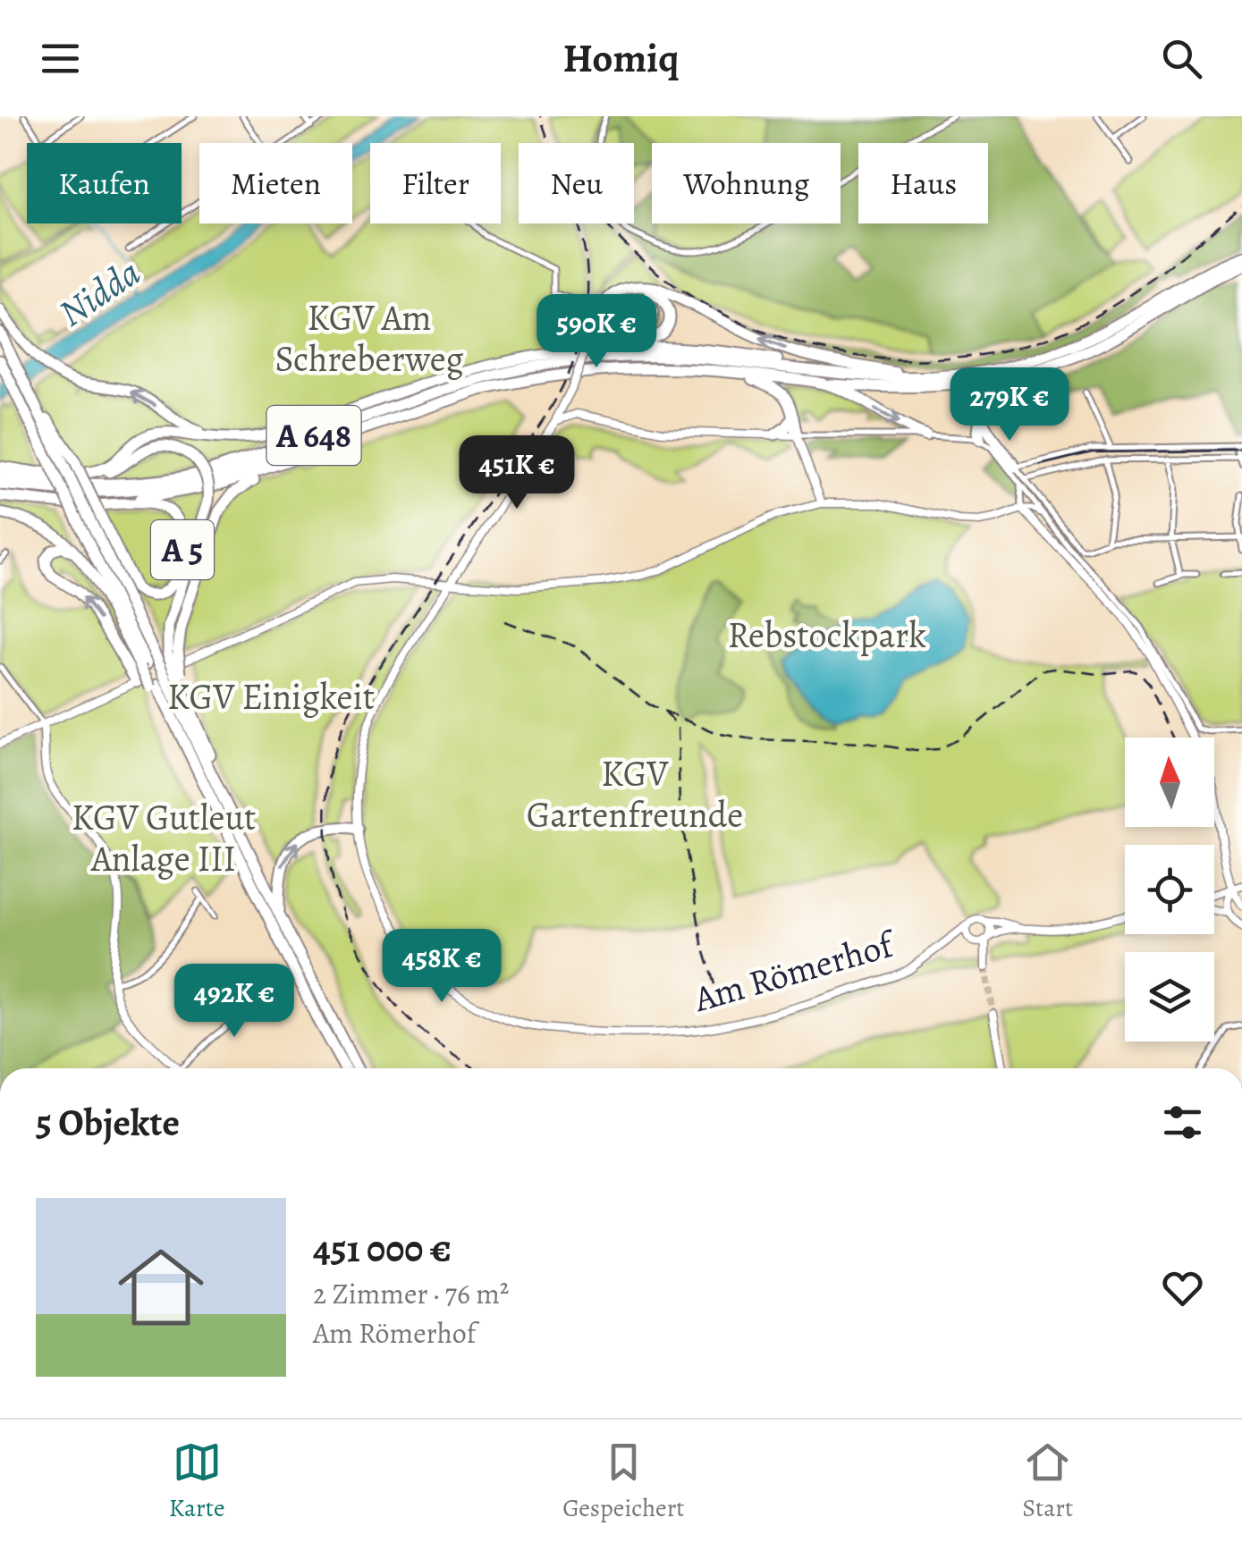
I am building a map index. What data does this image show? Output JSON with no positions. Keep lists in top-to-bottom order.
{
  "streets": {
    "highway": ["A 648", "A 5"],
    "main road": ["Am Römerhof"]
  },
  "crossings": [
    ["A 648", "A 5"]
  ],
  "water": ["Nidda"],
  "parks": [
    "KGV Am Schreberweg",
    "Rebstockpark",
    "KGV Einigkeit",
    "KGV Gartenfreunde",
    "KGV Gutleut Anlage III"
  ],
  "north": "top",
  "page": {
    "header": "Homiq",
    "chip": [
      "Kaufen",
      "Mieten",
      "Filter",
      "Neu",
      "Wohnung",
      "Haus"
    ],
    "price": [
      "590K €",
      "279K €",
      "451K €",
      "458K €",
      "492K €"
    ],
    "heading": "5 Objekte",
    "list": [
      {
        "name": "451 000 €",
        "note": "2 Zimmer · 76 m² · Am Römerhof"
      }
    ],
    "tabs": ["Karte", "Gespeichert", "Start"]
  }
}
